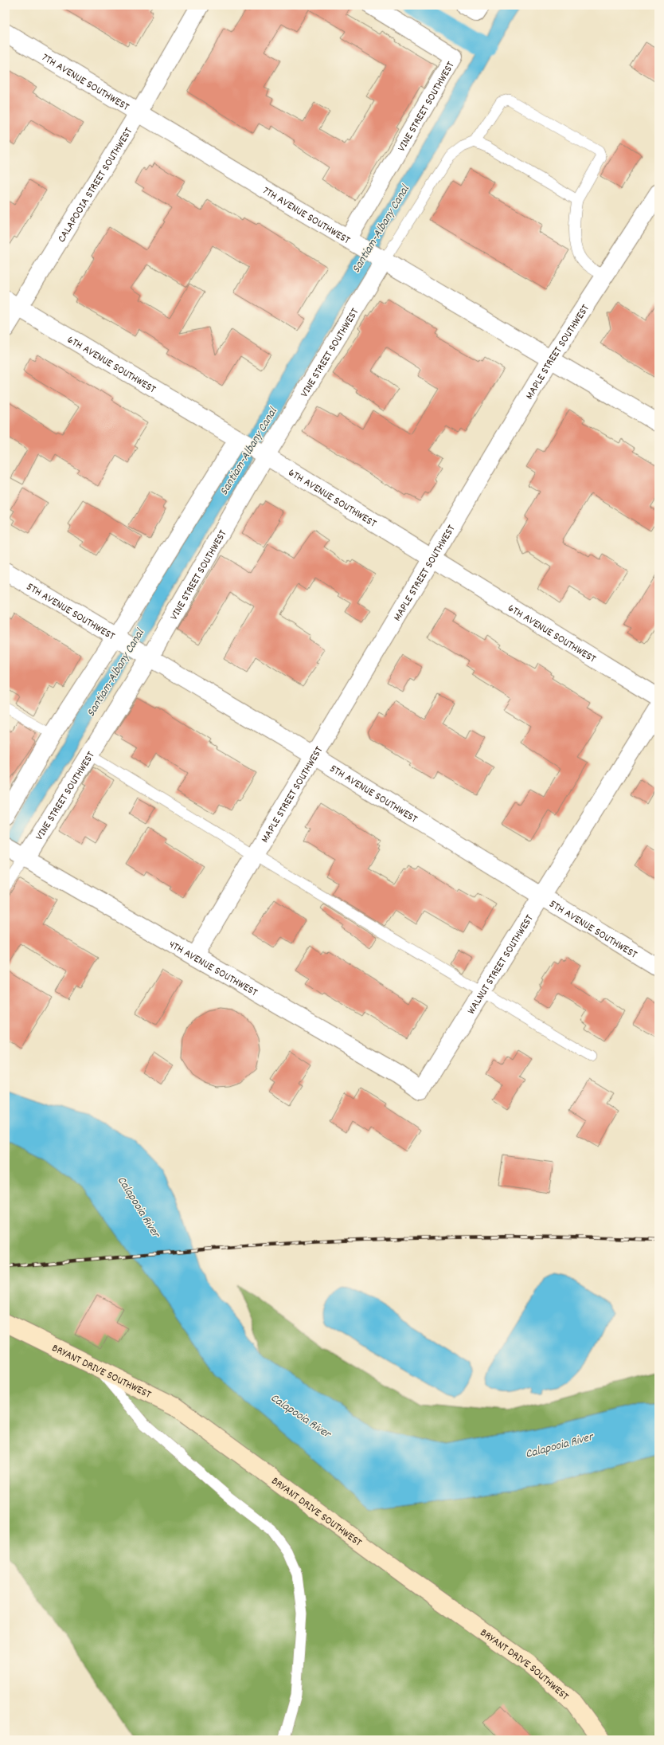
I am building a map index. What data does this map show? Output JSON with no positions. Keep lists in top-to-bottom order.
{
  "streets": {
    "street": [
      "7TH AVENUE SOUTHWEST",
      "VINE STREET SOUTHWEST",
      "CALAPOOIA STREET SOUTHWEST",
      "MAPLE STREET SOUTHWEST",
      "6TH AVENUE SOUTHWEST",
      "5TH AVENUE SOUTHWEST",
      "WALNUT STREET SOUTHWEST",
      "4TH AVENUE SOUTHWEST",
      "BRYANT DRIVE SOUTHWEST"
    ]
  },
  "crossings": [
    ["7TH AVENUE SOUTHWEST", "VINE STREET SOUTHWEST"],
    ["7TH AVENUE SOUTHWEST", "CALAPOOIA STREET SOUTHWEST"],
    ["7TH AVENUE SOUTHWEST", "MAPLE STREET SOUTHWEST"],
    ["VINE STREET SOUTHWEST", "6TH AVENUE SOUTHWEST"],
    ["VINE STREET SOUTHWEST", "5TH AVENUE SOUTHWEST"],
    ["VINE STREET SOUTHWEST", "4TH AVENUE SOUTHWEST"],
    ["CALAPOOIA STREET SOUTHWEST", "6TH AVENUE SOUTHWEST"],
    ["MAPLE STREET SOUTHWEST", "6TH AVENUE SOUTHWEST"],
    ["MAPLE STREET SOUTHWEST", "5TH AVENUE SOUTHWEST"],
    ["MAPLE STREET SOUTHWEST", "4TH AVENUE SOUTHWEST"],
    ["5TH AVENUE SOUTHWEST", "WALNUT STREET SOUTHWEST"],
    ["WALNUT STREET SOUTHWEST", "4TH AVENUE SOUTHWEST"]
  ],
  "water": ["Santiam-Albany Canal", "Calapooia River"]
}
